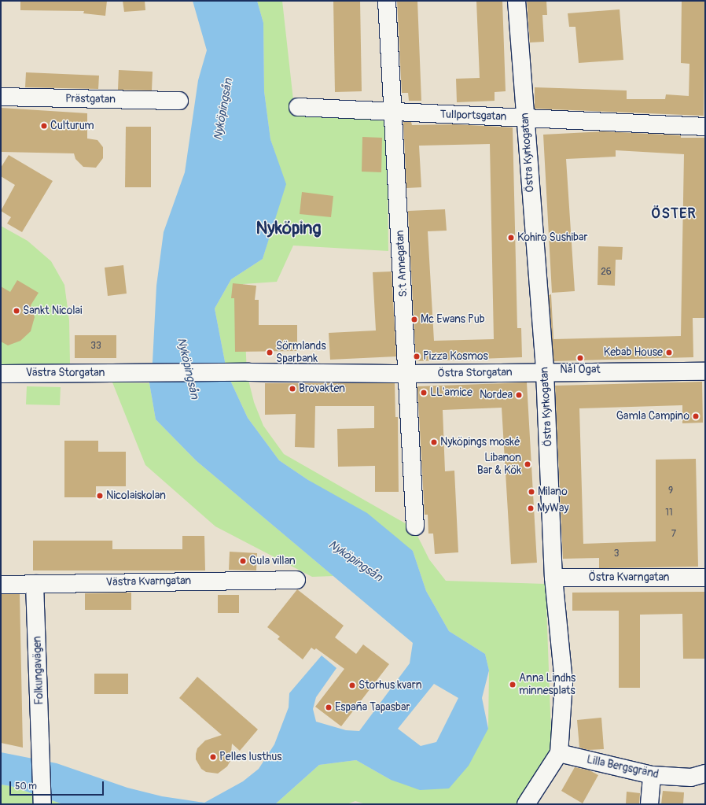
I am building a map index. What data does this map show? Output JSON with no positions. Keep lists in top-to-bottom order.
{
  "streets": {
    "street": [
      "Prästgatan",
      "Tullportsgatan",
      "Östra Kyrkogatan",
      "S:t Annegatan",
      "Västra Storgatan",
      "Östra Storgatan",
      "Östra Kvarngatan",
      "Västra Kvarngatan",
      "Folkungavägen",
      "Lilla Bergsgränd"
    ]
  },
  "crossings": [
    ["Tullportsgatan", "Östra Kyrkogatan"],
    ["Tullportsgatan", "S:t Annegatan"],
    ["Östra Kyrkogatan", "Östra Storgatan"],
    ["Östra Kyrkogatan", "Östra Kvarngatan"],
    ["Östra Kyrkogatan", "Lilla Bergsgränd"],
    ["S:t Annegatan", "Östra Storgatan"],
    ["Västra Storgatan", "Östra Storgatan"],
    ["Västra Kvarngatan", "Folkungavägen"]
  ],
  "districts": ["ÖSTER", "Nyköping"],
  "water": ["Nyköpingsån"],
  "places": [
    "Culturum",
    "Kohiro Sushibar",
    "Sankt Nicolai",
    "Mc Ewans Pub",
    "Sörmlands Sparbank",
    "Kebab House",
    "Pizza Kosmos",
    "Nål Ögat",
    "Brovakten",
    "LL'amice",
    "Nordea",
    "Gamla Campino",
    "Nyköpings moské",
    "Libanon Bar & Kök",
    "Milano",
    "Nicolaiskolan",
    "MyWay",
    "Gula villan",
    "Anna Lindhs minnesplats",
    "Storhus kvarn",
    "España Tapasbar",
    "Pelles lusthus"
  ],
  "house_numbers": [
    "26",
    "33",
    "9",
    "11",
    "7",
    "3"
  ],
  "scale_bar": "50 m"
}
